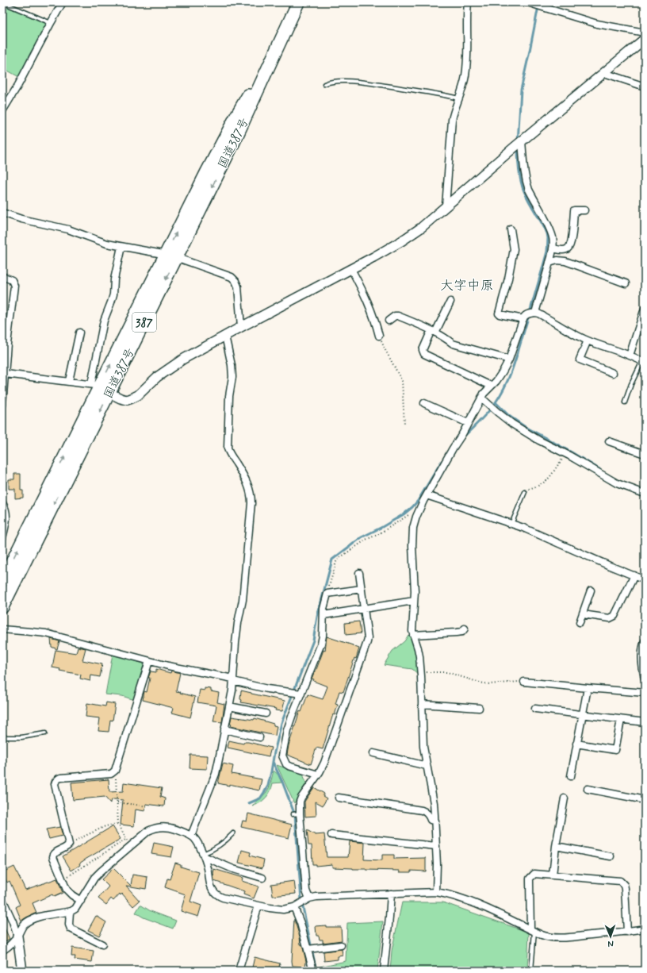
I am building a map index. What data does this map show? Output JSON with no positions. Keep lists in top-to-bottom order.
{
  "streets": {
    "highway": ["国道387号", "387"]
  },
  "districts": ["大字中原"],
  "north": "bottom"
}
